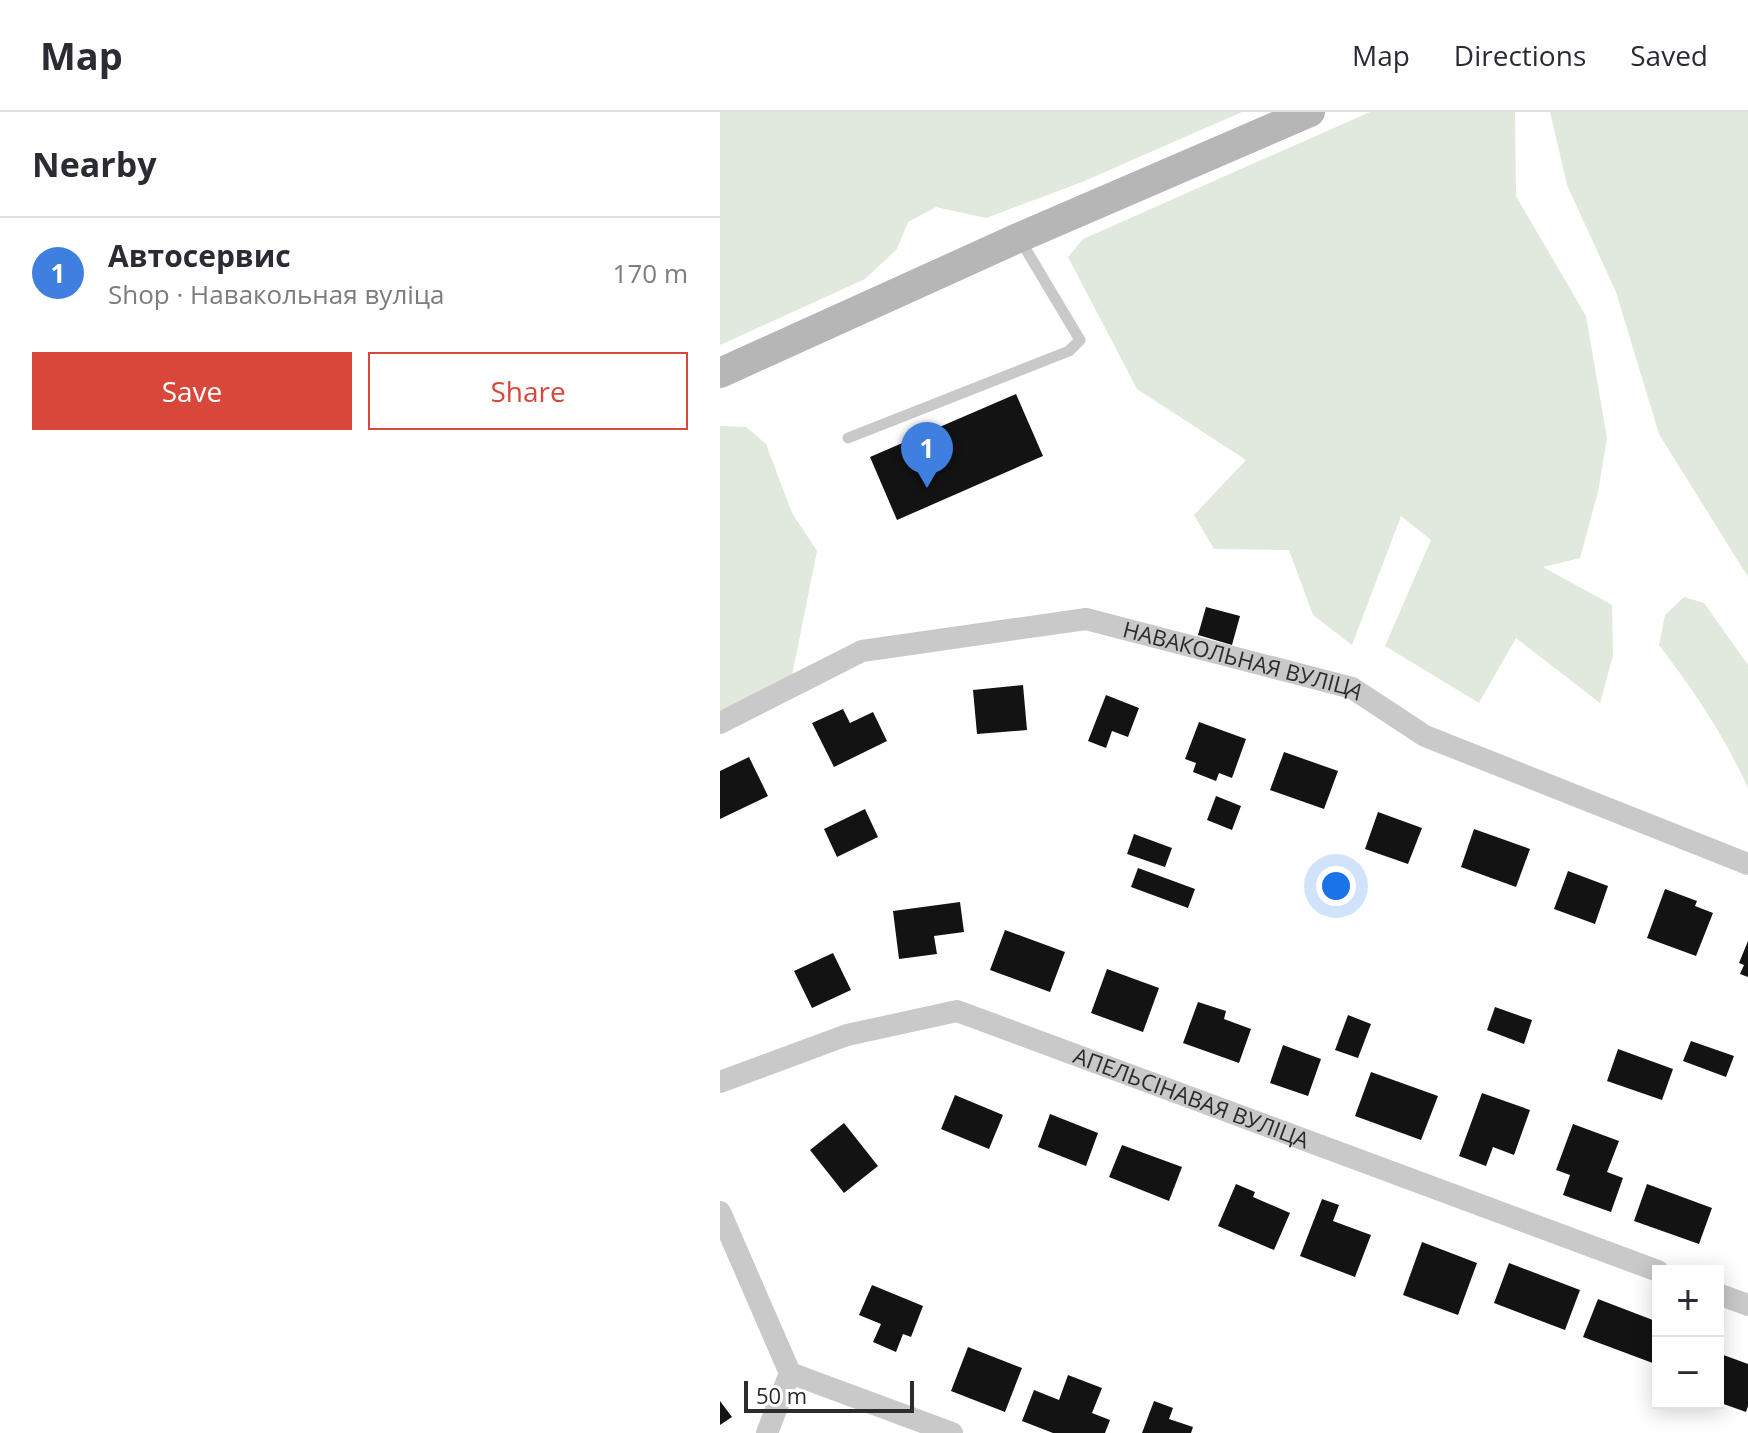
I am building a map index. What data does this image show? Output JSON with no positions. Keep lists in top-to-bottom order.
{
  "streets": {
    "street": ["НАВАКОЛЬНАЯ ВУЛІЦА", "АПЕЛЬСІНАВАЯ ВУЛІЦА"]
  },
  "scale_bar": "50 m",
  "page": {
    "header": "Map",
    "nav": ["Map", "Directions", "Saved"],
    "heading": "Nearby",
    "list": [
      {
        "mark": "1",
        "name": "Автосервис",
        "note": "Shop · Навакольная вуліца",
        "value": "170 m"
      }
    ],
    "buttons": ["Save", "Share"],
    "pins": "1",
    "map_buttons": ["+", "−"],
    "scale": "50 m"
  }
}
